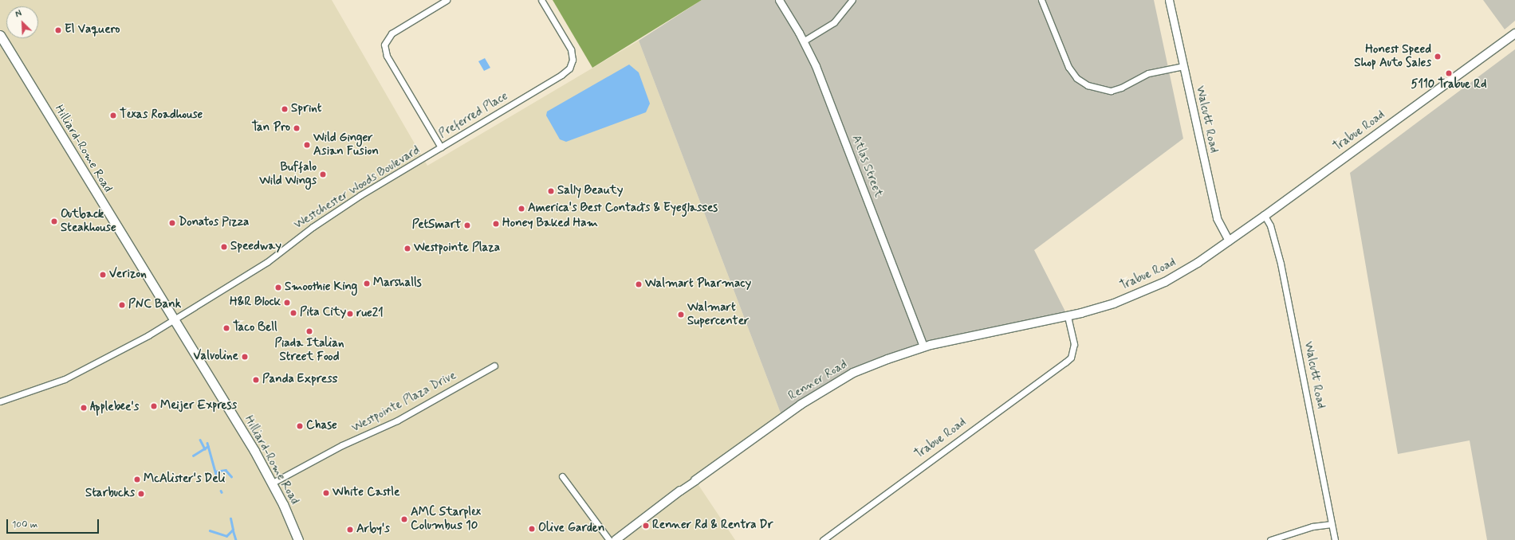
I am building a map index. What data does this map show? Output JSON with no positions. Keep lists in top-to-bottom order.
{
  "streets": {
    "main road": ["Trabue Road", "Hilliard-Rome Road", "Renner Road"],
    "street": [
      "Preferred Place",
      "Walcutt Road",
      "Atlas Street",
      "Westchester Woods Boulevard",
      "Westpointe Plaza Drive"
    ]
  },
  "crossings": [
    ["Preferred Place", "Westchester Woods Boulevard"],
    ["Walcutt Road", "Trabue Road"],
    ["Trabue Road", "Renner Road"],
    ["Hilliard-Rome Road", "Westchester Woods Boulevard"],
    ["Hilliard-Rome Road", "Westpointe Plaza Drive"],
    ["Atlas Street", "Renner Road"]
  ],
  "places": [
    "El Vaquero",
    "Honest Speed Shop Auto Sales",
    "5110 Trabue Rd",
    "Sprint",
    "Texas Roadhouse",
    "Tan Pro",
    "Wild Ginger Asian Fusion",
    "Buffalo Wild Wings",
    "Sally Beauty",
    "America's Best Contacts & Eyeglasses",
    "Outback Steakhouse",
    "Donatos Pizza",
    "Honey Baked Ham",
    "PetSmart",
    "Speedway",
    "Westpointe Plaza",
    "Verizon",
    "Marshalls",
    "Walmart Pharmacy",
    "Smoothie King",
    "H&R Block",
    "PNC Bank",
    "Pita City",
    "rue21",
    "Walmart Supercenter",
    "Taco Bell",
    "Piada Italian Street Food",
    "Valvoline",
    "Panda Express",
    "Meijer Express",
    "Applebee's",
    "Chase",
    "McAlister's Deli",
    "White Castle",
    "Starbucks",
    "AMC Starplex Columbus 10",
    "Renner Rd & Rentra Dr",
    "Olive Garden",
    "Arby's"
  ],
  "scale_bar": "100 m",
  "north": "top left"
}
